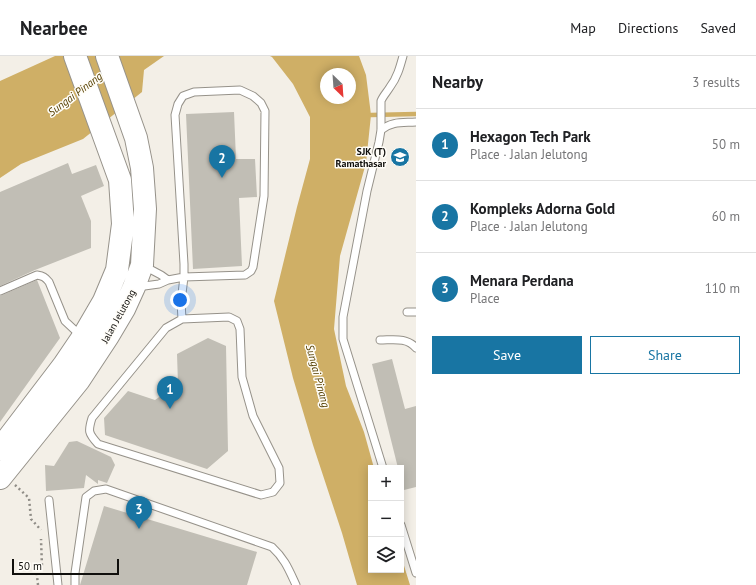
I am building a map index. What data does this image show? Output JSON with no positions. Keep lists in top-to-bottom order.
{
  "streets": {
    "main road": ["Jalan Jelutong"]
  },
  "water": ["Sungai Pinang"],
  "places": {
    "school or university": ["SJK (T) Ramathasar"]
  },
  "scale_bar": "50 m",
  "north": "bottom right",
  "page": {
    "header": "Nearbee",
    "nav": ["Map", "Directions", "Saved"],
    "heading": ["Nearby", "3 results"],
    "list": [
      {
        "mark": "1",
        "name": "Hexagon Tech Park",
        "note": "Place · Jalan Jelutong",
        "value": "50 m"
      },
      {
        "mark": "2",
        "name": "Kompleks Adorna Gold",
        "note": "Place · Jalan Jelutong",
        "value": "60 m"
      },
      {
        "mark": "3",
        "name": "Menara Perdana",
        "note": "Place",
        "value": "110 m"
      }
    ],
    "pins": ["2", "1", "3"],
    "buttons": ["Save", "Share"],
    "map_buttons": ["+", "−"],
    "scale": "50 m"
  }
}
